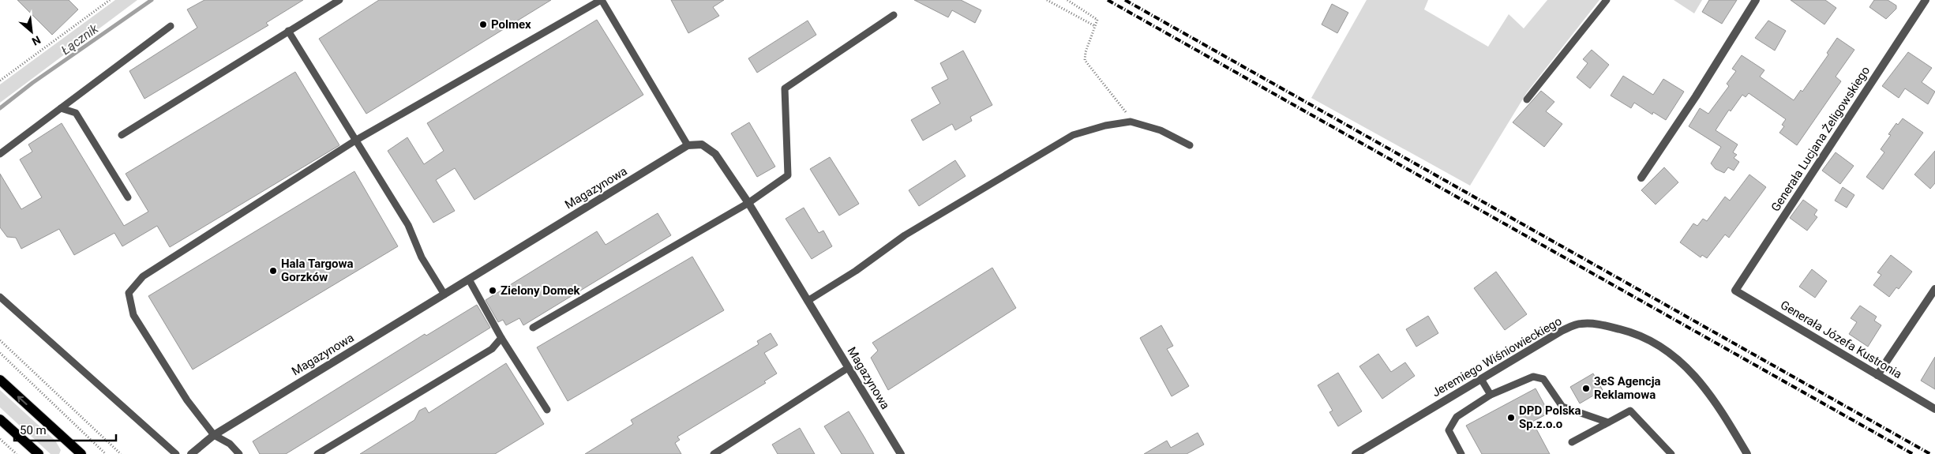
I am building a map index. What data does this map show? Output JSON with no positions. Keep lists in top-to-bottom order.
{
  "streets": {
    "street": [
      "Generała Lucjana Żeligowskiego",
      "Magazynowa",
      "Generała Józefa Kustronia",
      "Jeremiego Wiśniowieckiego"
    ]
  },
  "crossings": [
    ["Generała Lucjana Żeligowskiego", "Generała Józefa Kustronia"]
  ],
  "water": ["Łącznik"],
  "places": [
    "Polmex",
    "Hala Targowa Gorzków",
    "Zielony Domek",
    "3eS Agencja Reklamowa",
    "DPD Polska Sp.z.o.o"
  ],
  "scale_bar": "50 m",
  "north": "bottom right"
}
